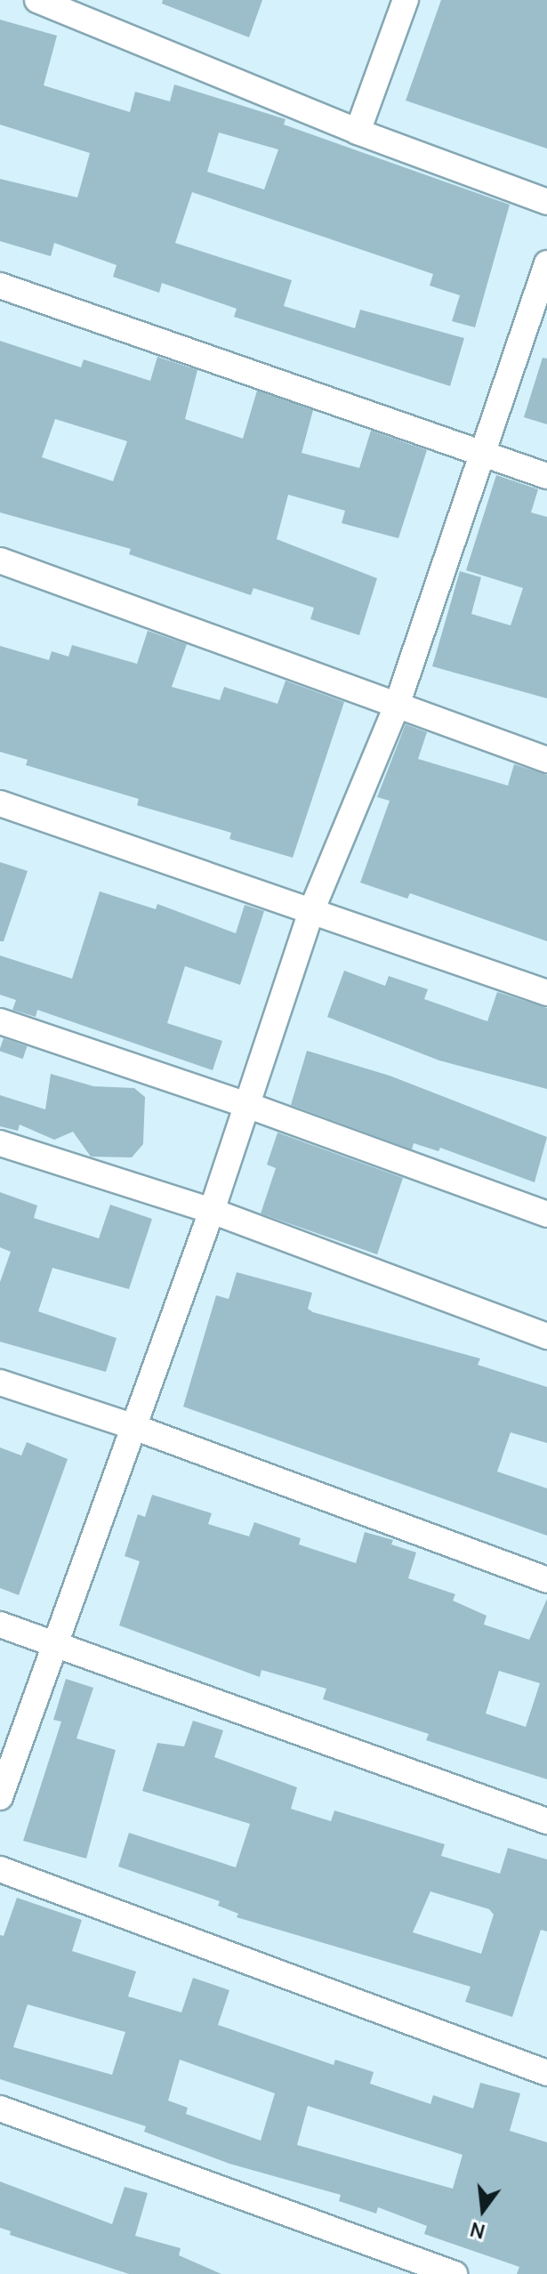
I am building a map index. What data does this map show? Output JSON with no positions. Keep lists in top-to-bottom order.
{
  "north": "bottom"
}
